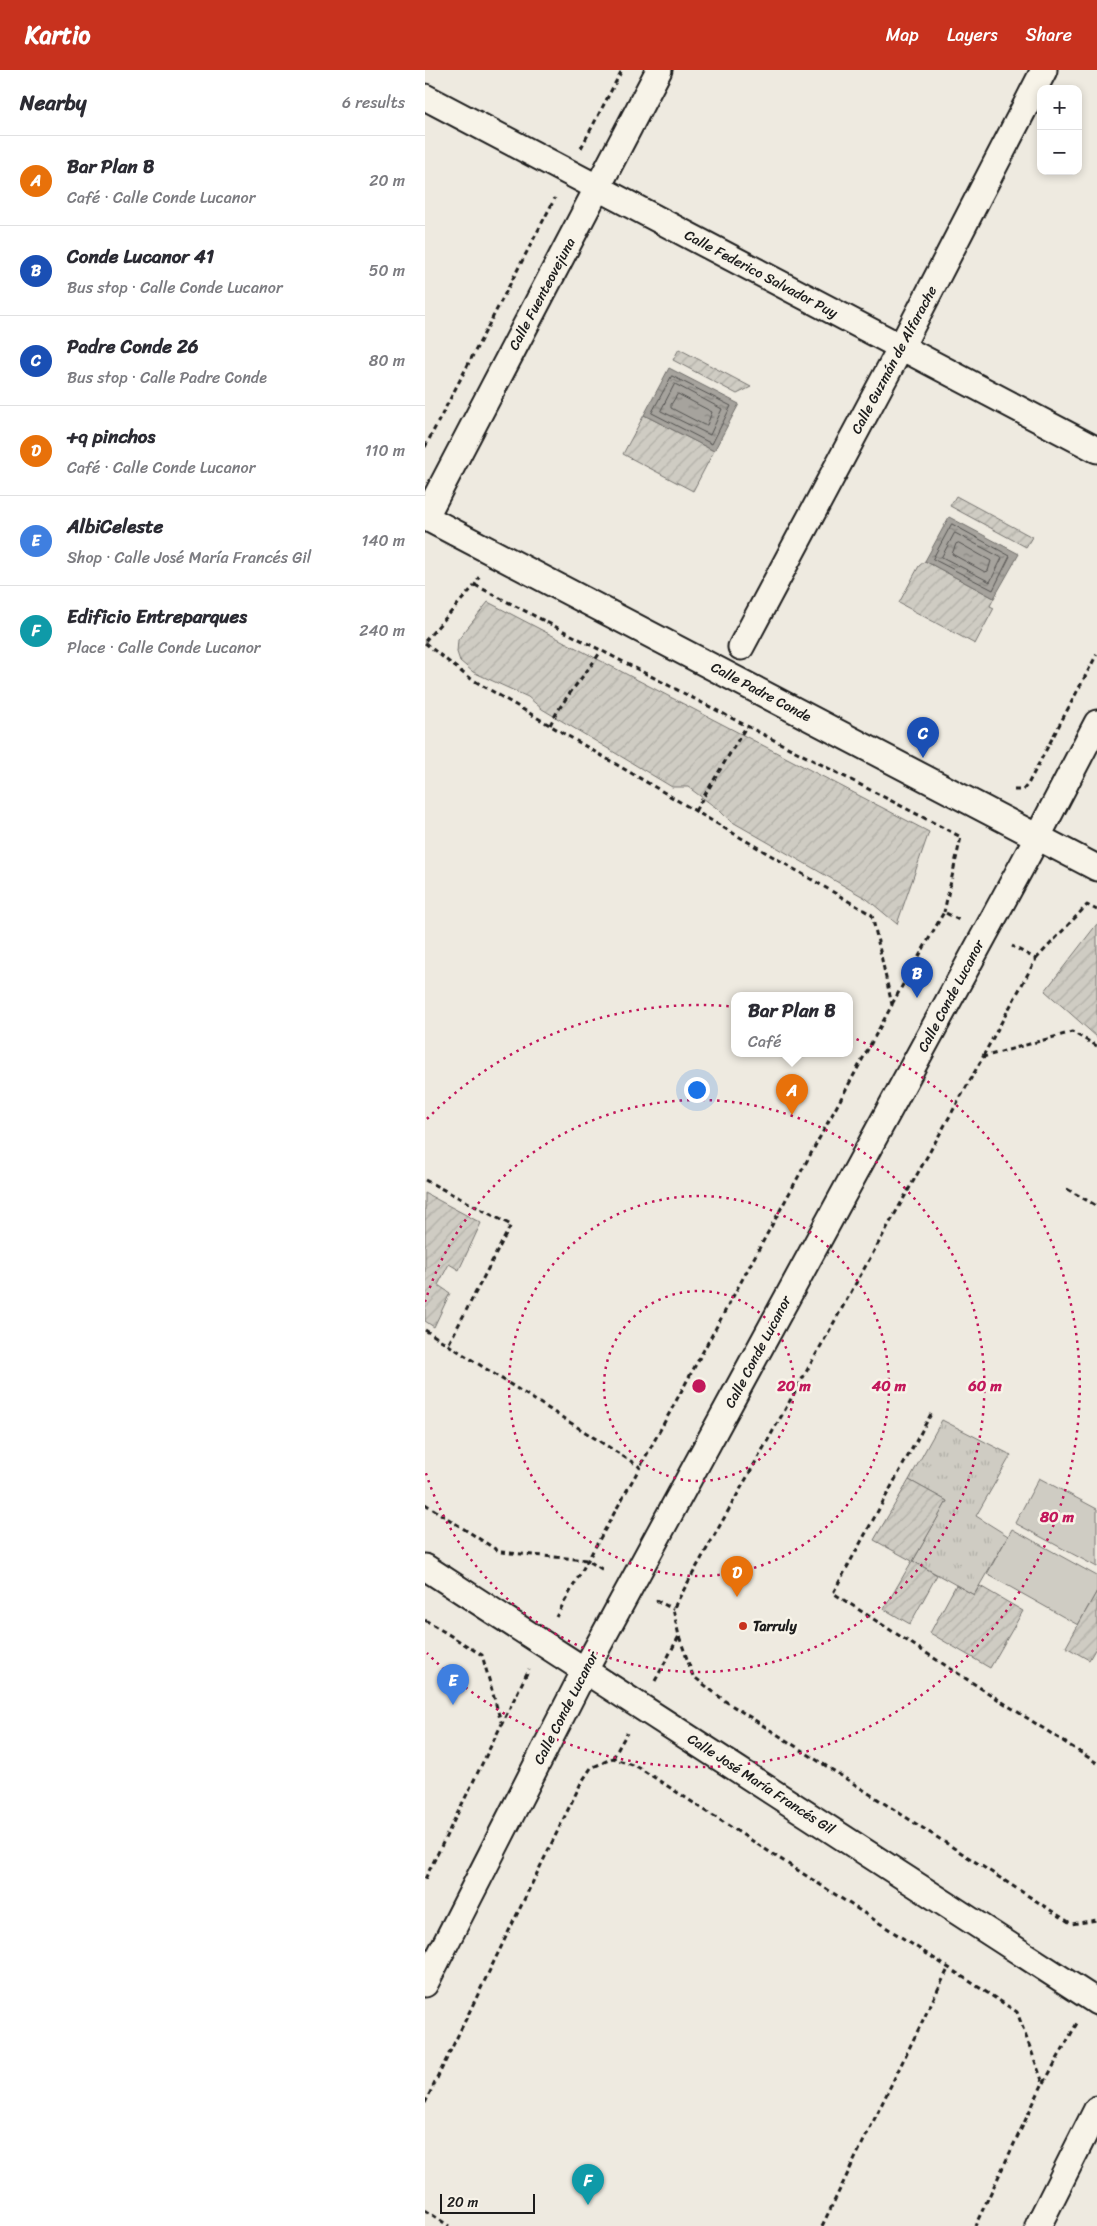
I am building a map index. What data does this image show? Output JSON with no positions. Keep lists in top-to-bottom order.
{
  "streets": {
    "street": [
      "Calle Federico Salvador Puy",
      "Calle Fuenteovejuna",
      "Calle Guzmán de Alfarache",
      "Calle Padre Conde",
      "Calle Conde Lucanor",
      "Calle José María Francés Gil"
    ]
  },
  "crossings": [
    ["Calle Federico Salvador Puy", "Calle Fuenteovejuna"],
    ["Calle Federico Salvador Puy", "Calle Guzmán de Alfarache"],
    ["Calle Fuenteovejuna", "Calle Padre Conde"],
    ["Calle Padre Conde", "Calle Conde Lucanor"],
    ["Calle Conde Lucanor", "Calle José María Francés Gil"]
  ],
  "places": ["Tarruly"],
  "scale_bar": "20 m",
  "page": {
    "header": "Kartio",
    "nav": ["Map", "Layers", "Share"],
    "heading": ["Nearby", "6 results"],
    "map_buttons": ["+", "−"],
    "list": [
      {
        "mark": "A",
        "name": "Bar Plan B",
        "note": "Café · Calle Conde Lucanor",
        "value": "20 m"
      },
      {
        "mark": "B",
        "name": "Conde Lucanor 41",
        "note": "Bus stop · Calle Conde Lucanor",
        "value": "50 m"
      },
      {
        "mark": "C",
        "name": "Padre Conde 26",
        "note": "Bus stop · Calle Padre Conde",
        "value": "80 m"
      },
      {
        "mark": "D",
        "name": "+q pinchos",
        "note": "Café · Calle Conde Lucanor",
        "value": "110 m"
      },
      {
        "mark": "E",
        "name": "AlbiCeleste",
        "note": "Shop · Calle José María Francés Gil",
        "value": "140 m"
      },
      {
        "mark": "F",
        "name": "Edificio Entreparques",
        "note": "Place · Calle Conde Lucanor",
        "value": "240 m"
      }
    ],
    "pins": [
      "C",
      "B",
      "A",
      "D",
      "E",
      "F"
    ],
    "popup": ["Bar Plan B", "Café"],
    "scale": "20 m"
  },
  "rings": [
    "20 m",
    "40 m",
    "60 m",
    "80 m"
  ]
}
